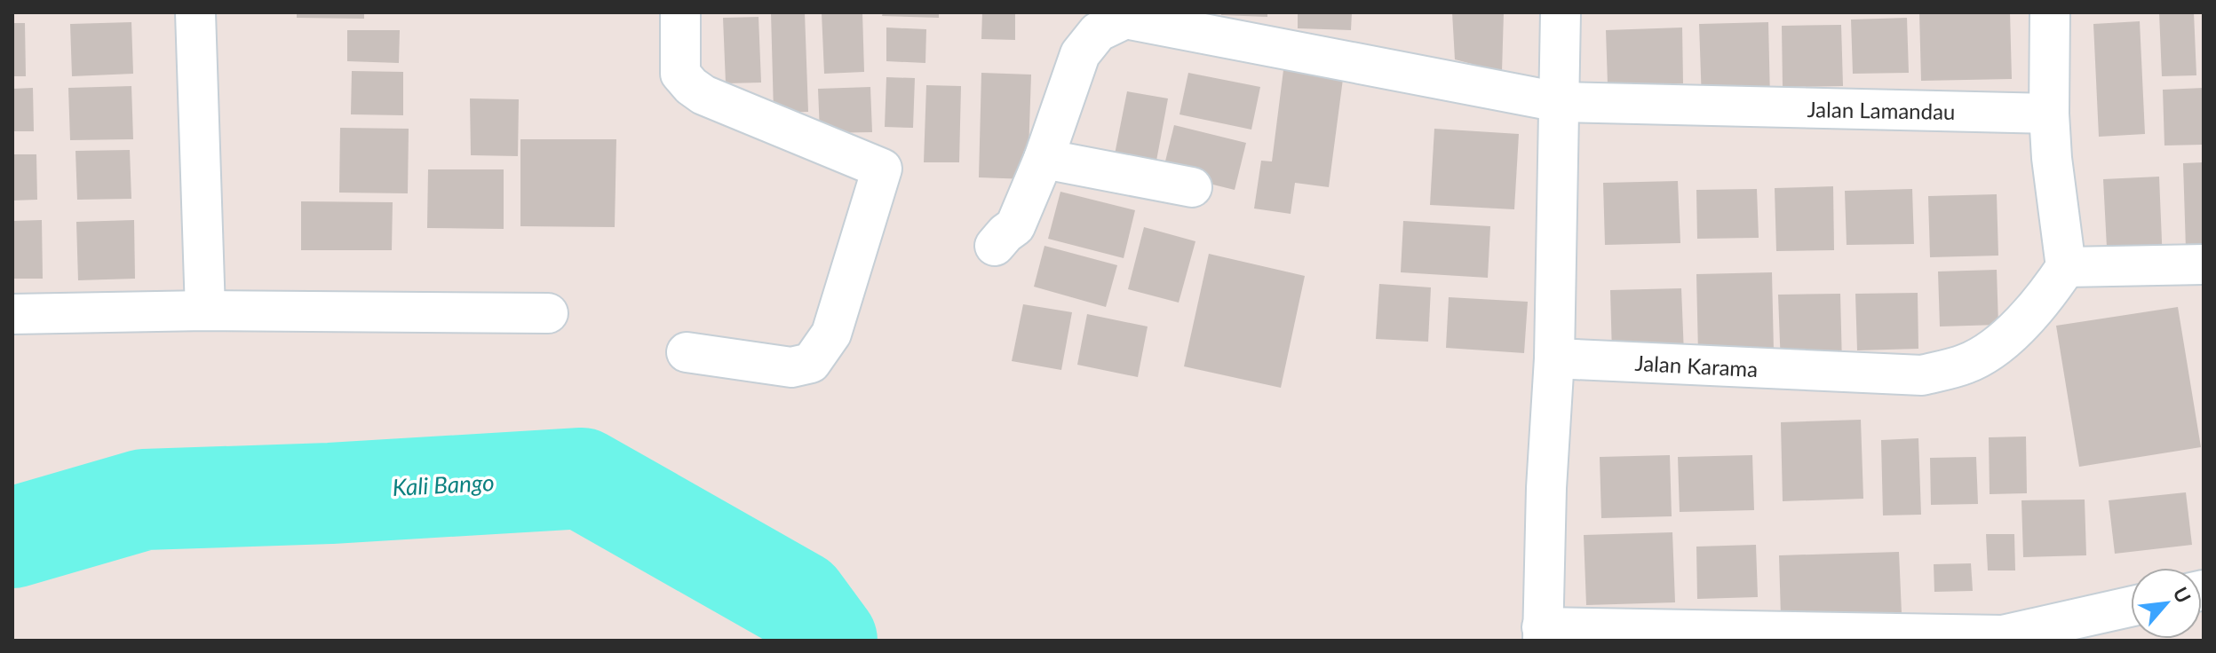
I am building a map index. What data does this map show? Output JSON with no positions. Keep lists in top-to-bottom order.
{
  "streets": {
    "street": ["Jalan Lamandau", "Jalan Karama"]
  },
  "water": ["Kali Bango"],
  "north": "top right"
}
